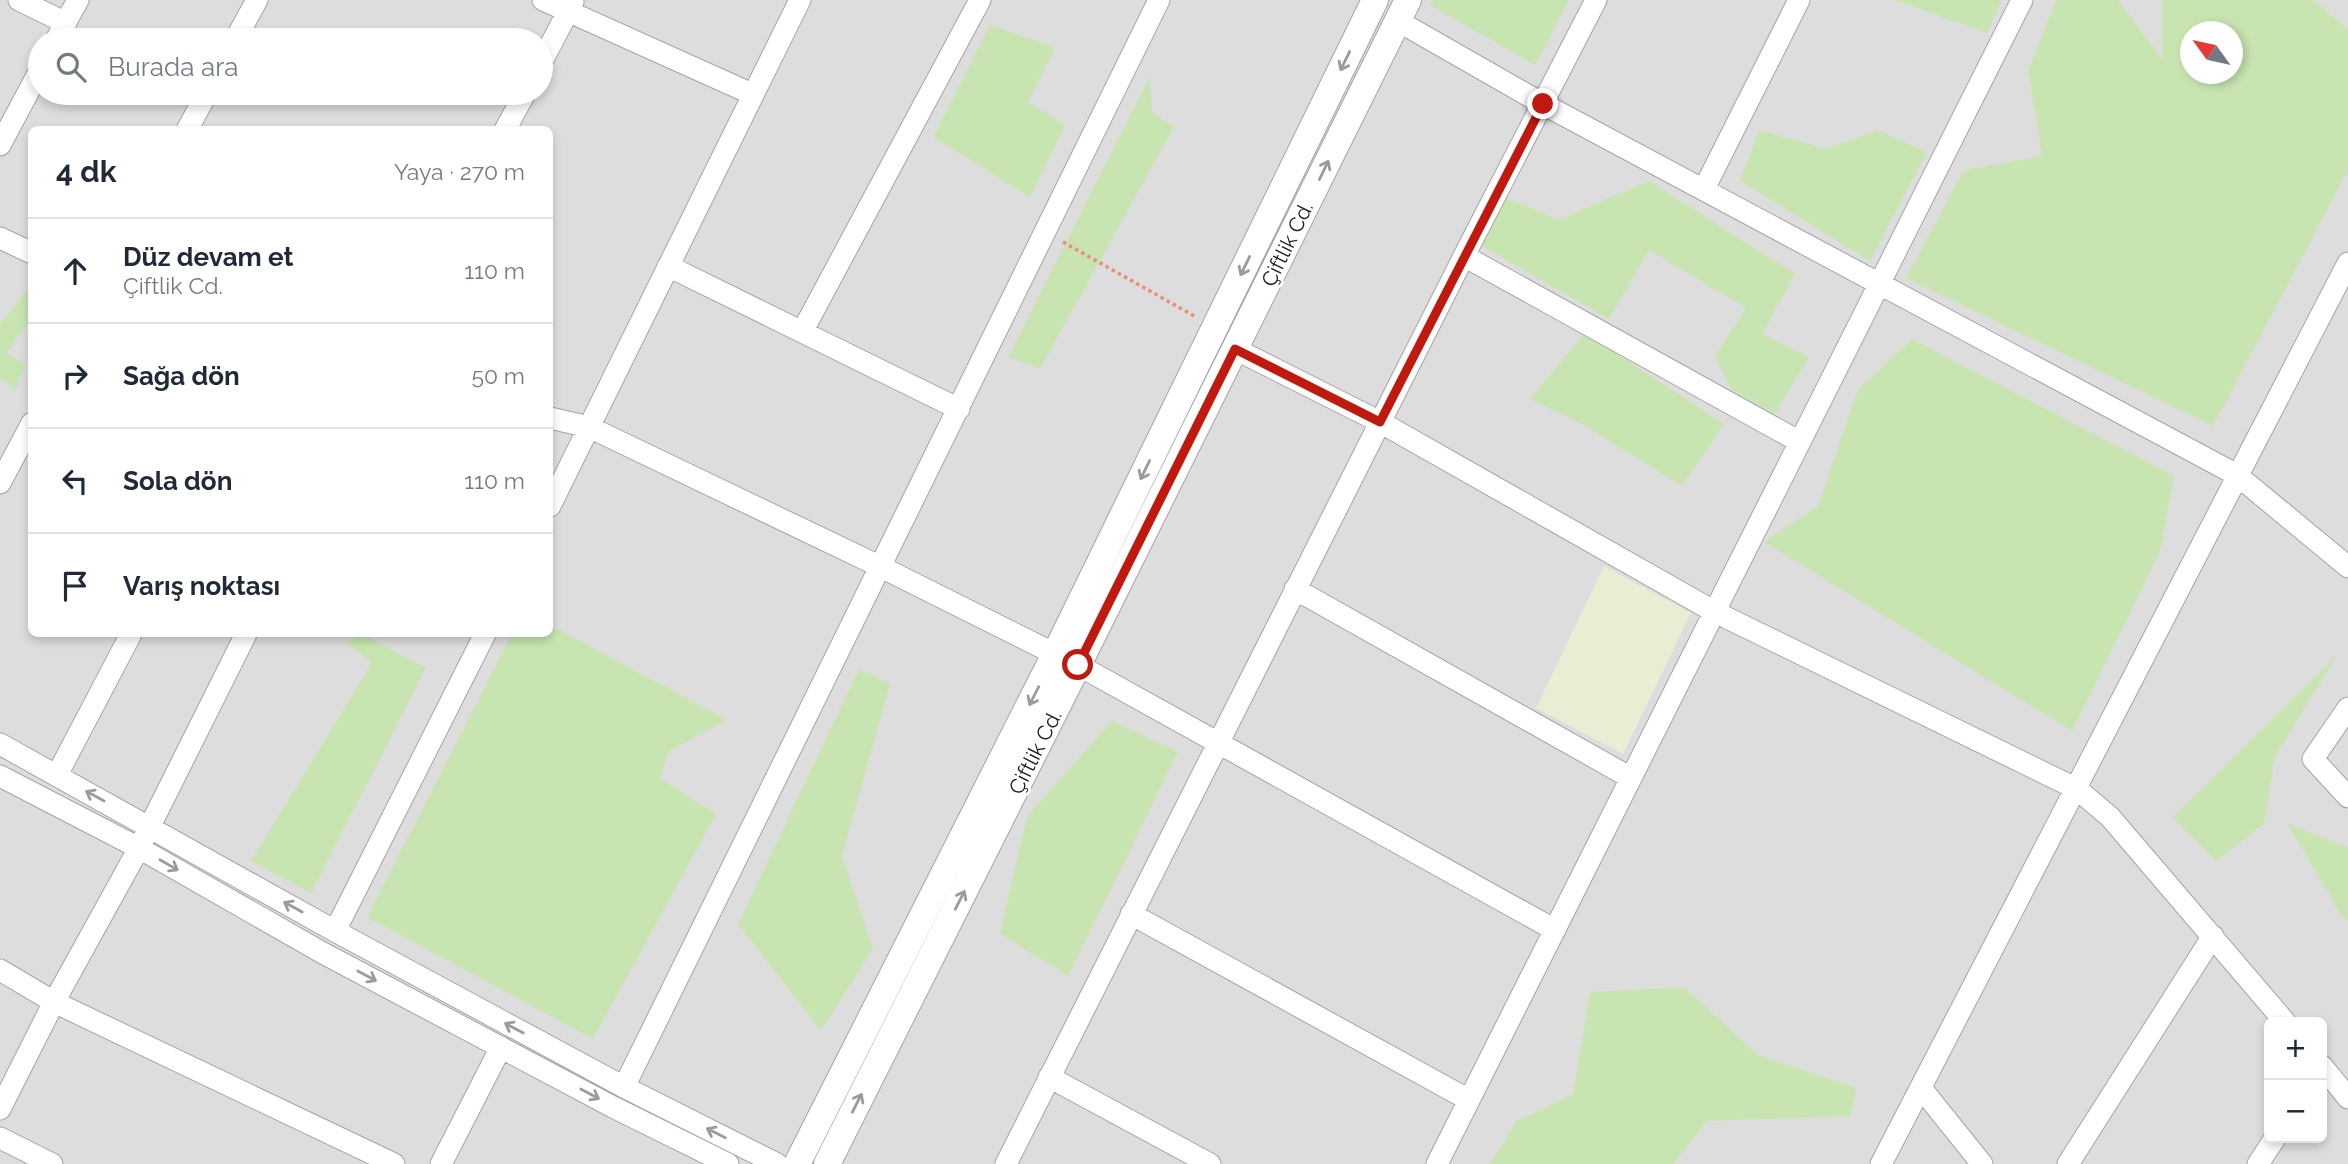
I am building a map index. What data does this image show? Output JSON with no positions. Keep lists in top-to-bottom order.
{
  "streets": {
    "street": ["Çiftlik Cd."]
  },
  "north": "top left",
  "page": {
    "search": "Burada ara",
    "heading": ["4 dk", "Yaya · 270 m"],
    "list": [
      ["Düz devam et", "Çiftlik Cd.", "110 m"],
      ["Sağa dön", "50 m"],
      ["Sola dön", "110 m"],
      "Varış noktası"
    ],
    "map_buttons": ["+", "−"]
  }
}
